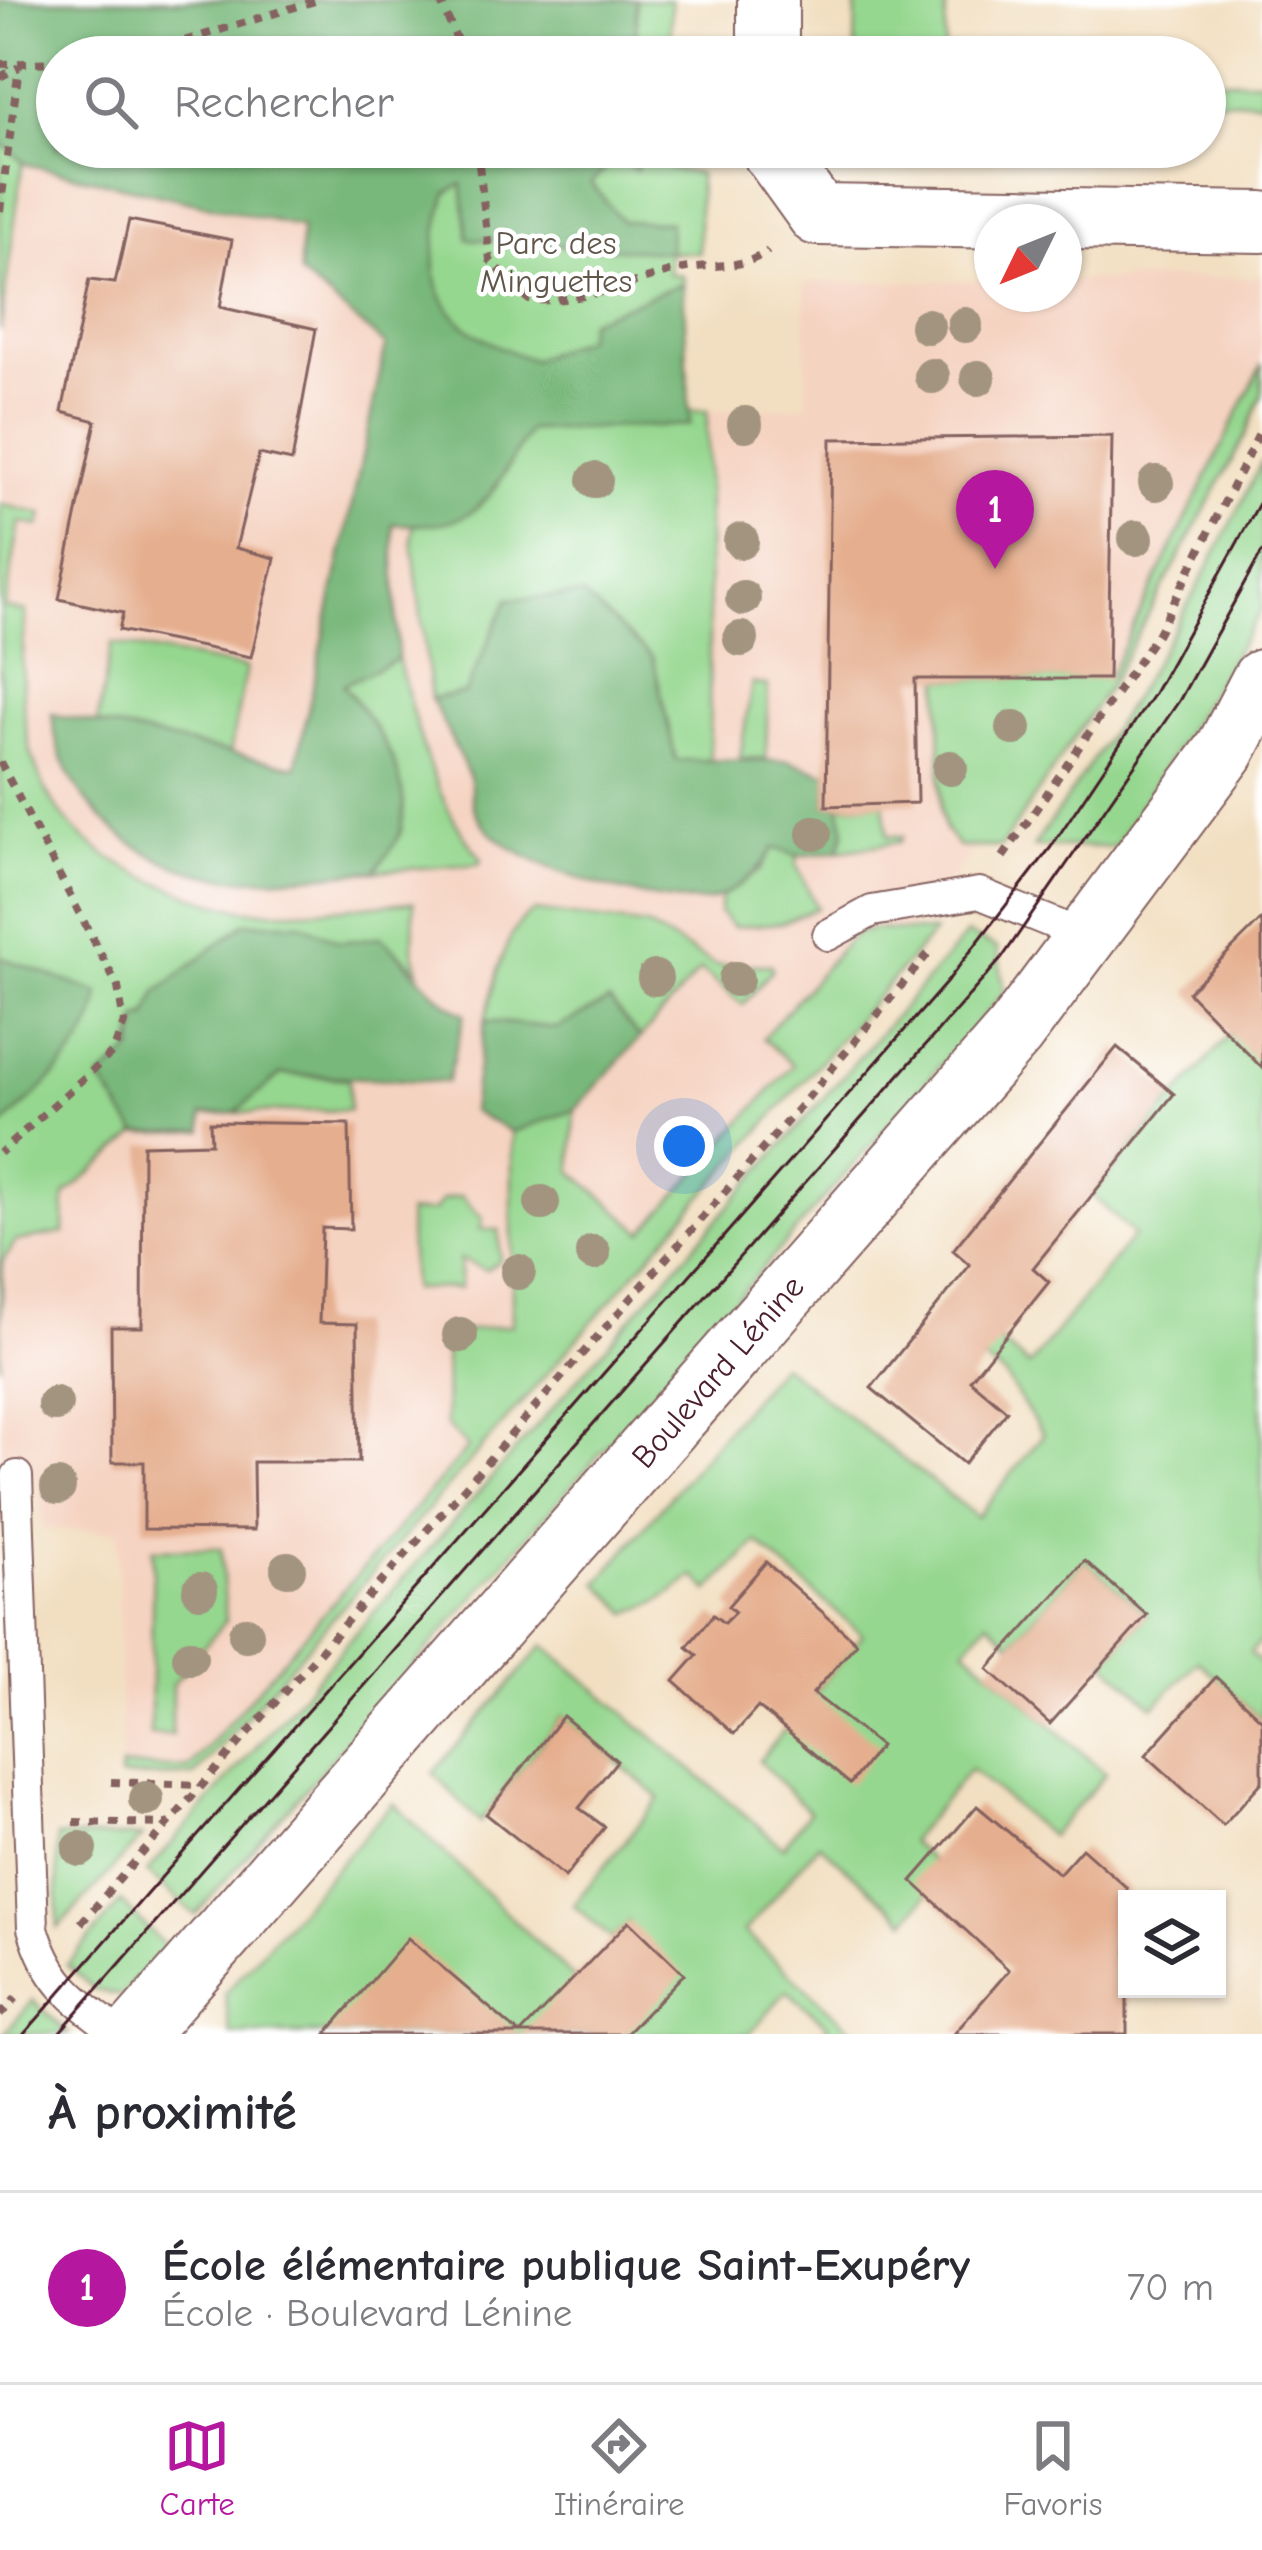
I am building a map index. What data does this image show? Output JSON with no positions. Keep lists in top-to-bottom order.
{
  "streets": {
    "street": ["Boulevard Lénine"]
  },
  "parks": ["Parc des Minguettes"],
  "north": "bottom left",
  "page": {
    "search": "Rechercher",
    "pins": "1",
    "heading": "À proximité",
    "list": [
      {
        "mark": "1",
        "name": "École élémentaire publique Saint-Exupéry",
        "note": "École · Boulevard Lénine",
        "value": "70 m"
      }
    ],
    "nav": ["Carte", "Itinéraire", "Favoris"]
  }
}
